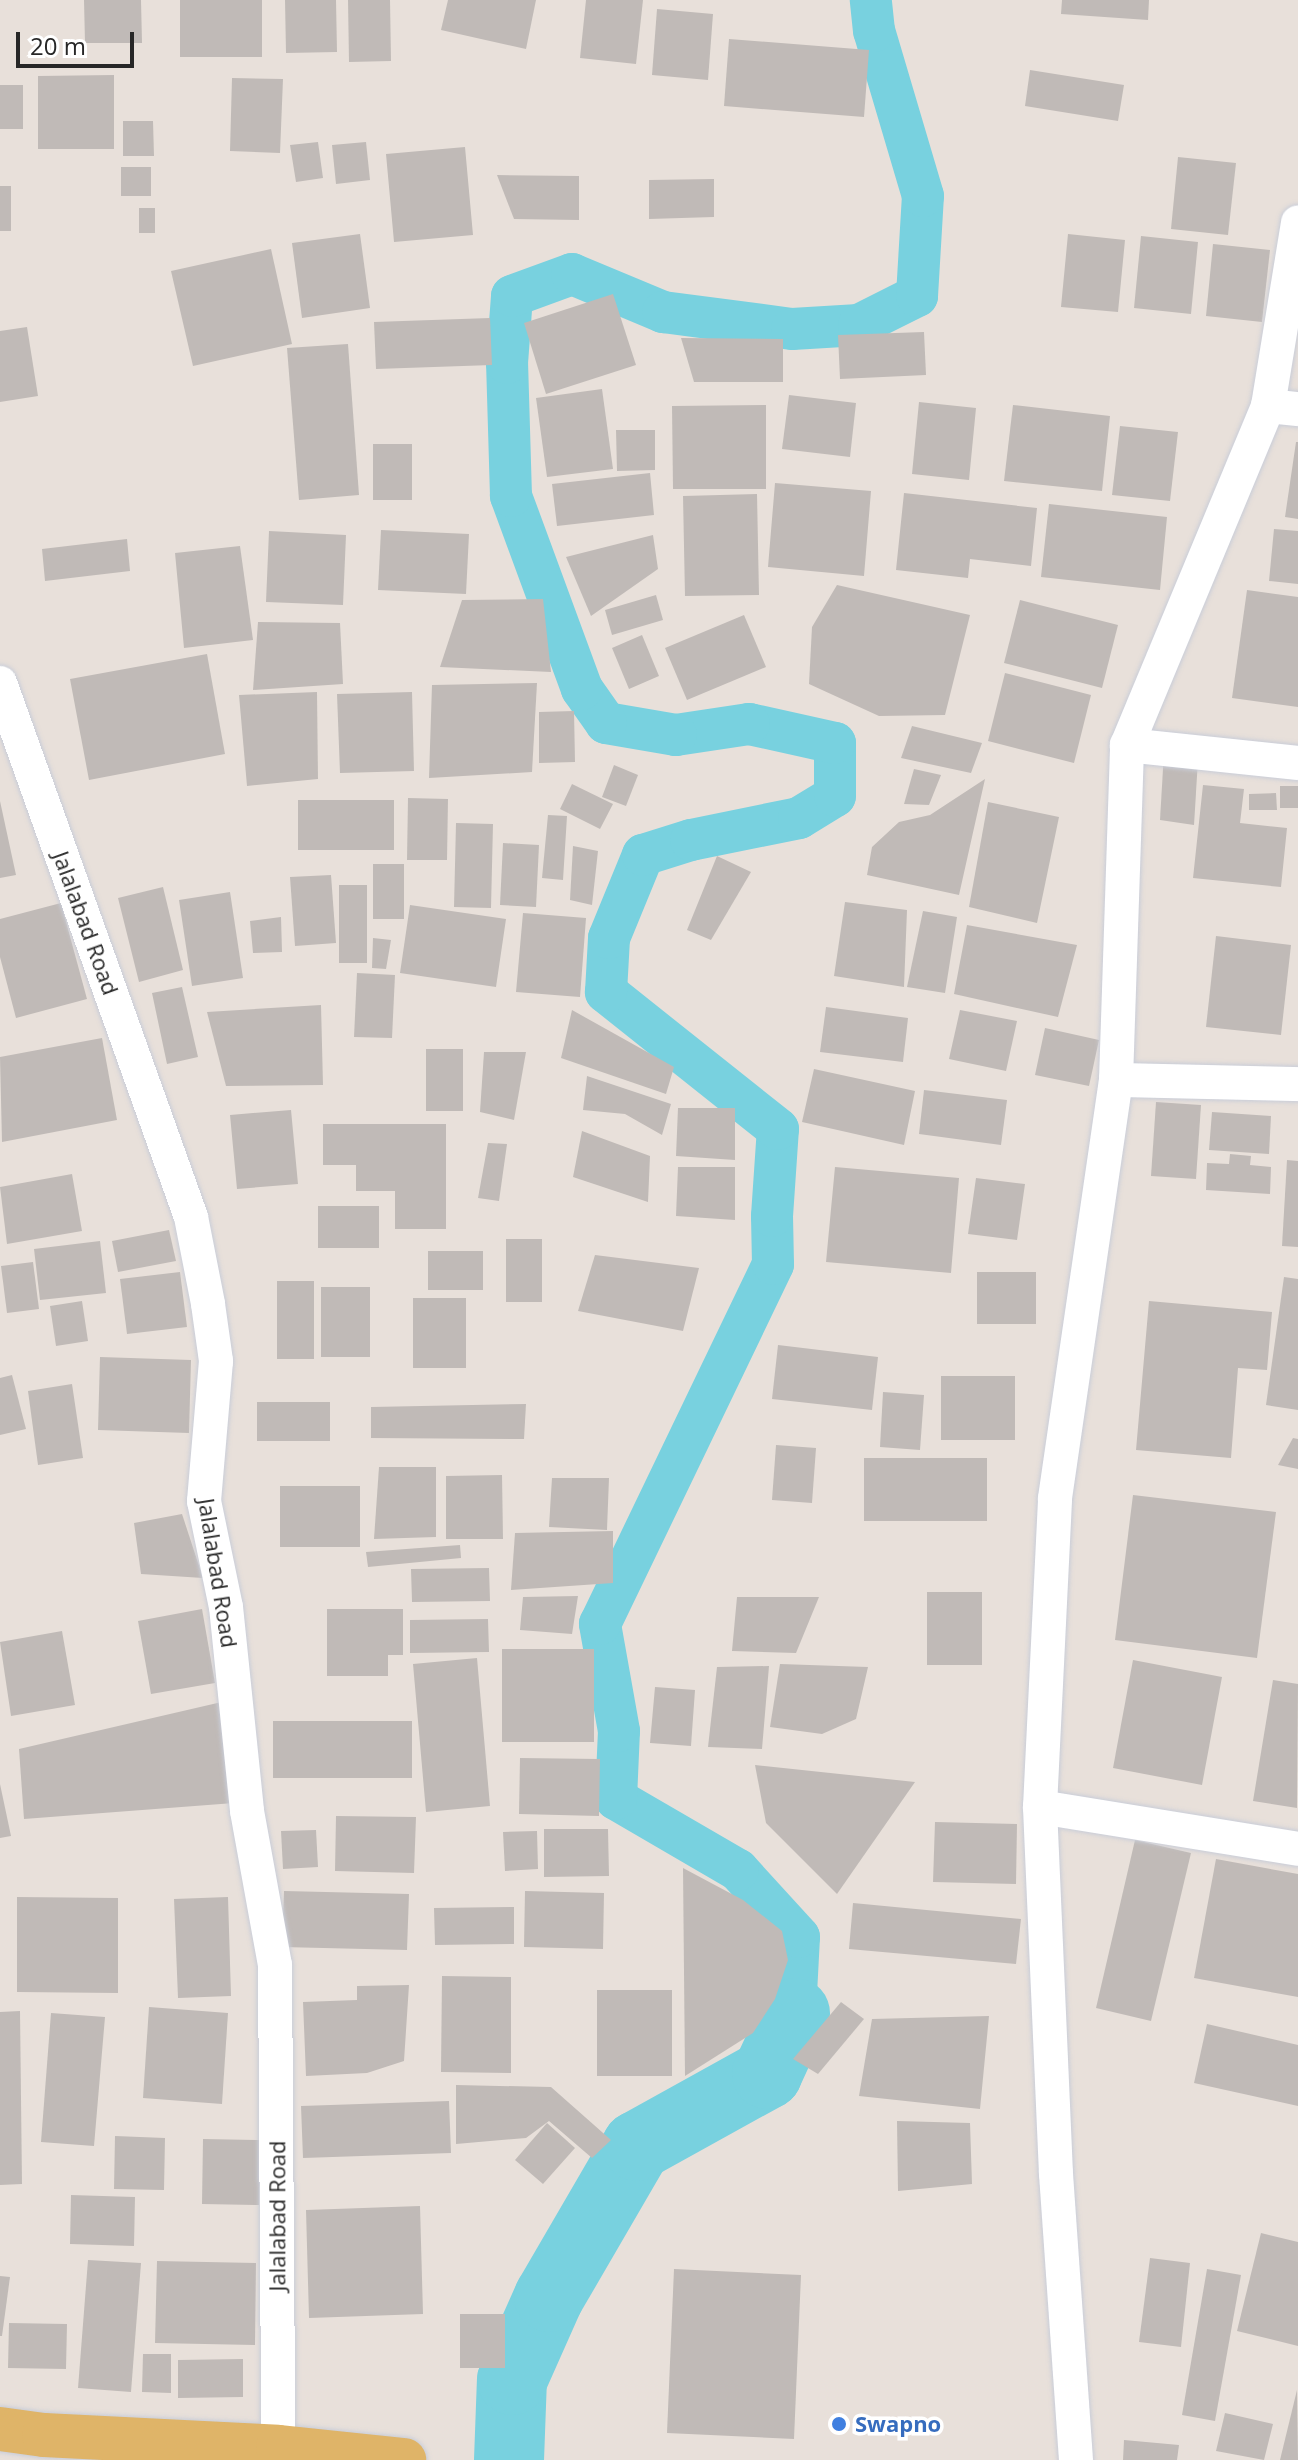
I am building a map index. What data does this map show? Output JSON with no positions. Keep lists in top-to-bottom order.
{
  "streets": {
    "street": ["Jalalabad Road"]
  },
  "places": ["Swapno"],
  "scale_bar": "20 m"
}
